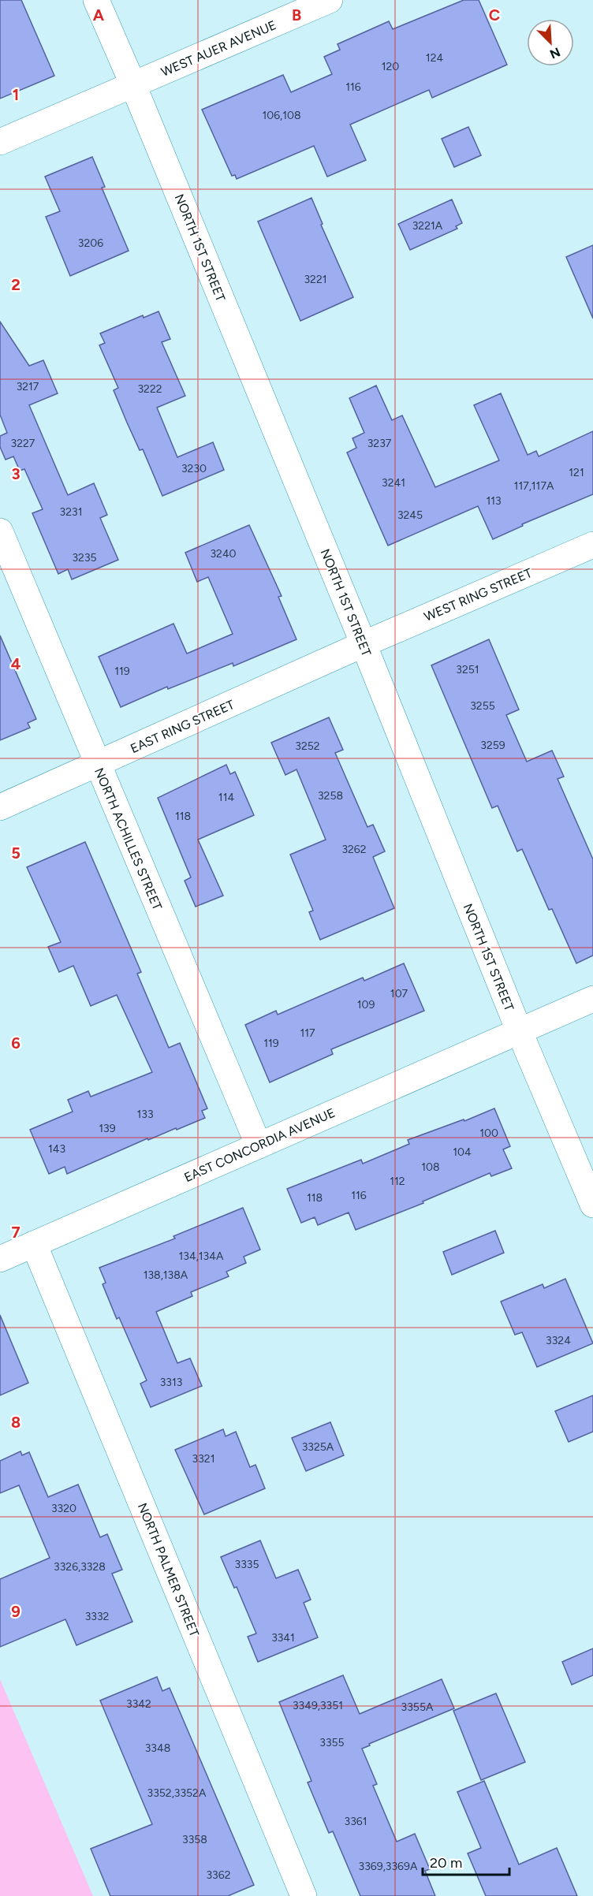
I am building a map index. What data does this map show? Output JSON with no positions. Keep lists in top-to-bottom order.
{
  "streets": {
    "street": [
      "WEST AUER AVENUE",
      "NORTH 1ST STREET",
      "WEST RING STREET",
      "EAST RING STREET",
      "NORTH ACHILLES STREET",
      "EAST CONCORDIA AVENUE",
      "NORTH PALMER STREET"
    ]
  },
  "crossings": [
    ["WEST AUER AVENUE", "NORTH 1ST STREET"],
    ["NORTH 1ST STREET", "WEST RING STREET"],
    ["NORTH 1ST STREET", "EAST RING STREET"],
    ["NORTH 1ST STREET", "EAST CONCORDIA AVENUE"],
    ["WEST RING STREET", "EAST RING STREET"],
    ["EAST RING STREET", "NORTH ACHILLES STREET"],
    ["NORTH ACHILLES STREET", "EAST CONCORDIA AVENUE"],
    ["EAST CONCORDIA AVENUE", "NORTH PALMER STREET"]
  ],
  "house_numbers": [
    "124",
    "120",
    "116",
    "106,108",
    "3221A",
    "3206",
    "3221",
    "3217",
    "3222",
    "3227",
    "3237",
    "3230",
    "121",
    "3241",
    "117,117A",
    "113",
    "3231",
    "3245",
    "3240",
    "3235",
    "3251",
    "119",
    "3255",
    "3259",
    "3252",
    "3258",
    "114",
    "118",
    "3262",
    "107",
    "109",
    "117",
    "119",
    "133",
    "139",
    "100",
    "143",
    "104",
    "108",
    "112",
    "116",
    "118",
    "134,134A",
    "138,138A",
    "3324",
    "3313",
    "3325A",
    "3321",
    "3320",
    "3335",
    "3326,3328",
    "3332",
    "3341",
    "3342",
    "3349,3351",
    "3355A",
    "3355",
    "3348",
    "3352,3352A",
    "3361",
    "3358",
    "3369,3369A",
    "3362"
  ],
  "scale_bar": "20 m",
  "north": "bottom right",
  "grid": {
    "columns": ["A", "B", "C"],
    "rows": [
      "1",
      "2",
      "3",
      "4",
      "5",
      "6",
      "7",
      "8",
      "9"
    ]
  }
}
